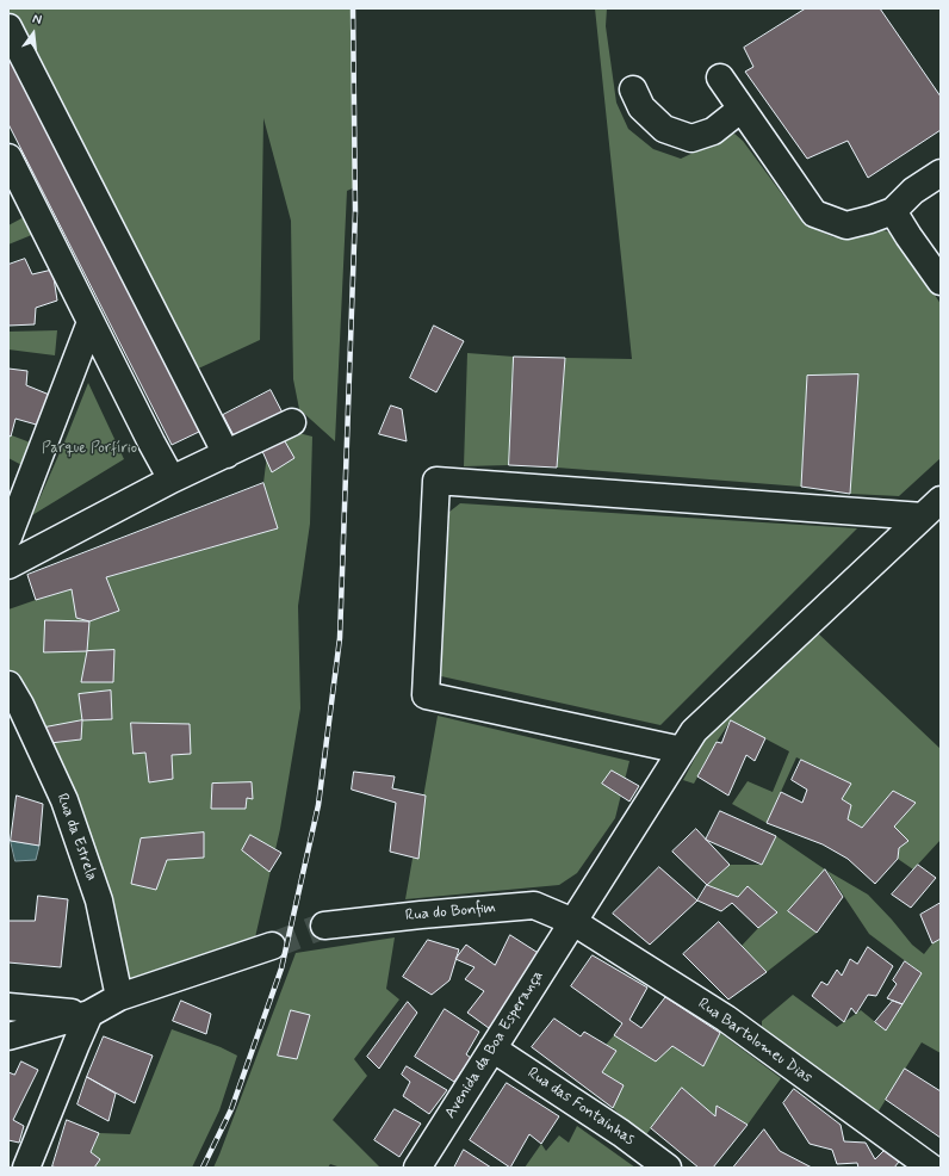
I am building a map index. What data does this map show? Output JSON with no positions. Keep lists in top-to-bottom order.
{
  "streets": {
    "street": [
      "Rua da Estrela",
      "Rua do Bonfim",
      "Rua Bartolomeu Dias",
      "Avenida da Boa Esperança",
      "Rua das Fontainhas"
    ]
  },
  "crossings": [
    ["Rua do Bonfim", "Rua Bartolomeu Dias"],
    ["Rua do Bonfim", "Avenida da Boa Esperança"],
    ["Rua Bartolomeu Dias", "Avenida da Boa Esperança"],
    ["Avenida da Boa Esperança", "Rua das Fontainhas"]
  ],
  "parks": ["Parque Porfírio"],
  "north": "top"
}
